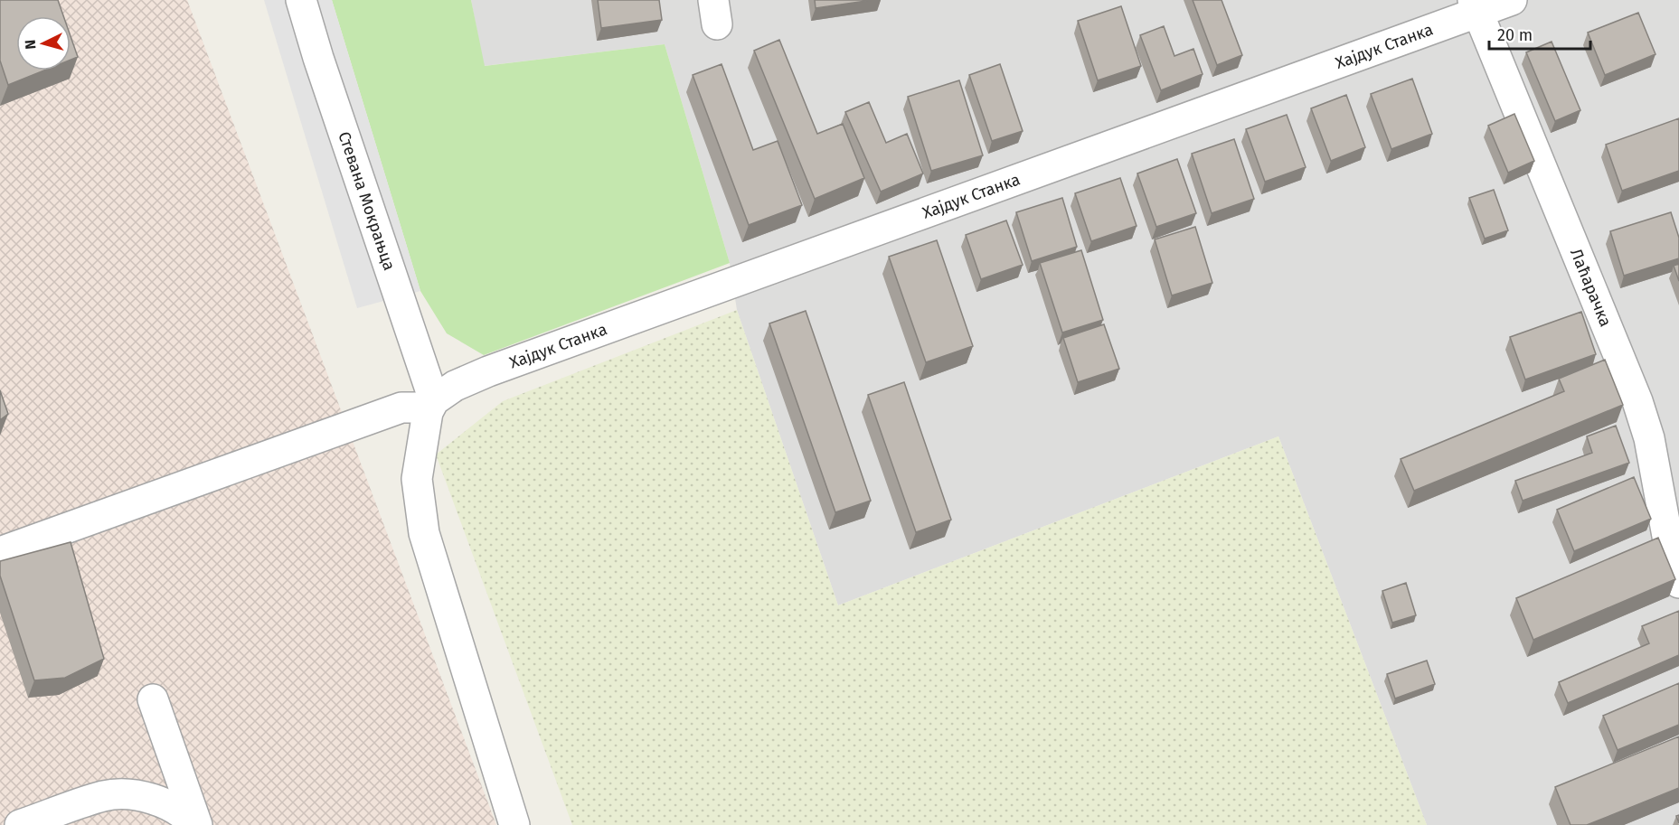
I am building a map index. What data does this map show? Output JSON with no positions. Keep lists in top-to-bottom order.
{
  "streets": {
    "street": ["Хајдук Станка", "Стевана Мокрањца", "Лаћарачка"]
  },
  "crossings": [
    ["Хајдук Станка", "Стевана Мокрањца"],
    ["Хајдук Станка", "Лаћарачка"]
  ],
  "scale_bar": "20 m",
  "north": "left"
}
